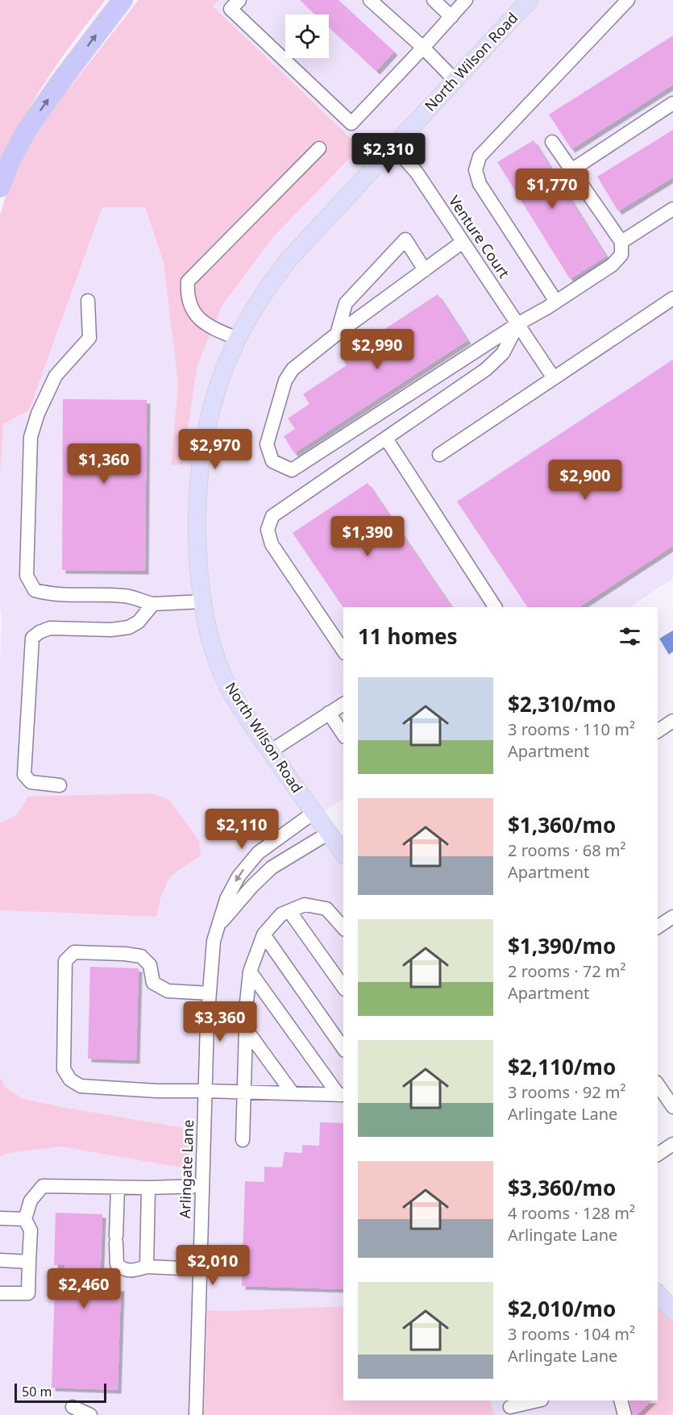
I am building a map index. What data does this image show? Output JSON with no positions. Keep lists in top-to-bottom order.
{
  "streets": {
    "main road": ["North Wilson Road"],
    "street": ["Venture Court", "Arlingate Lane"]
  },
  "crossings": [
    ["North Wilson Road", "Venture Court"],
    ["North Wilson Road", "Arlingate Lane"]
  ],
  "scale_bar": "50 m",
  "page": {
    "price": [
      "$2,310",
      "$1,770",
      "$2,990",
      "$2,970",
      "$1,360",
      "$2,900",
      "$1,390",
      "$2,110",
      "$3,360",
      "$2,010",
      "$2,460"
    ],
    "heading": "11 homes",
    "list": [
      {
        "name": "$2,310/mo",
        "note": "3 rooms · 110 m² · Apartment"
      },
      {
        "name": "$1,360/mo",
        "note": "2 rooms · 68 m² · Apartment"
      },
      {
        "name": "$1,390/mo",
        "note": "2 rooms · 72 m² · Apartment"
      },
      {
        "name": "$2,110/mo",
        "note": "3 rooms · 92 m² · Arlingate Lane"
      },
      {
        "name": "$3,360/mo",
        "note": "4 rooms · 128 m² · Arlingate Lane"
      },
      {
        "name": "$2,010/mo",
        "note": "3 rooms · 104 m² · Arlingate Lane"
      }
    ],
    "scale": "50 m"
  }
}
